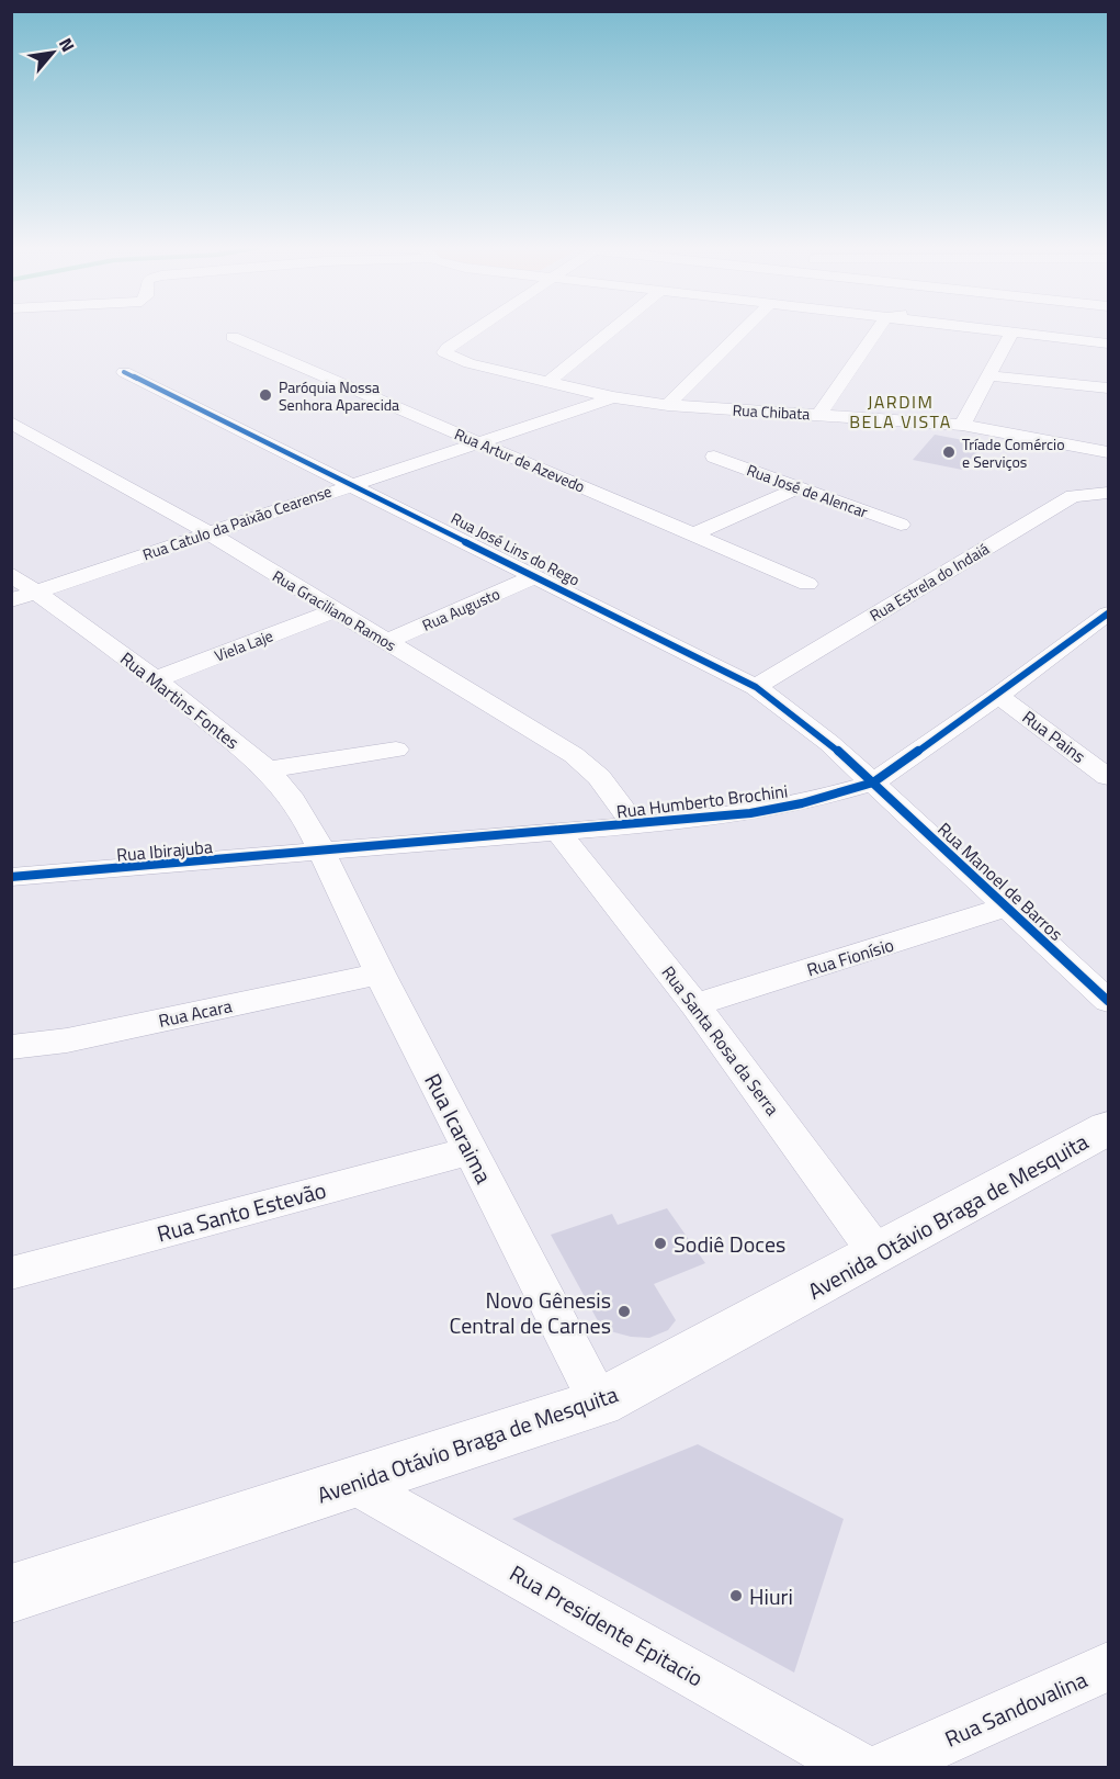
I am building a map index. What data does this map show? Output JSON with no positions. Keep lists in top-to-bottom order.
{
  "streets": {
    "main road": ["Avenida Otávio Braga de Mesquita"],
    "street": [
      "Rua Chibata",
      "Rua Artur de Azevedo",
      "Rua José de Alencar",
      "Rua Catulo da Paixão Cearense",
      "Rua José Lins do Rego",
      "Rua Estrela do Indaiá",
      "Rua Augusto",
      "Rua Graciliano Ramos",
      "Viela Laje",
      "Rua Martins Fontes",
      "Rua Pains",
      "Rua Humberto Brochini",
      "Rua Ibirajuba",
      "Rua Manoel de Barros",
      "Rua Fionísio",
      "Rua Acara",
      "Rua Santa Rosa da Serra",
      "Rua Icaraima",
      "Rua Santo Estevão",
      "Rua Presidente Epitacio",
      "Rua Sandovalina"
    ]
  },
  "crossings": [
    ["Rua Chibata", "Rua Catulo da Paixão Cearense"],
    ["Rua Artur de Azevedo", "Rua Catulo da Paixão Cearense"],
    ["Rua Catulo da Paixão Cearense", "Rua José Lins do Rego"],
    ["Rua Catulo da Paixão Cearense", "Rua Graciliano Ramos"],
    ["Rua Catulo da Paixão Cearense", "Rua Martins Fontes"],
    ["Rua José Lins do Rego", "Rua Estrela do Indaiá"],
    ["Rua José Lins do Rego", "Rua Augusto"],
    ["Rua José Lins do Rego", "Rua Humberto Brochini"],
    ["Rua José Lins do Rego", "Rua Manoel de Barros"],
    ["Rua Augusto", "Rua Graciliano Ramos"],
    ["Rua Graciliano Ramos", "Viela Laje"],
    ["Rua Graciliano Ramos", "Rua Humberto Brochini"],
    ["Viela Laje", "Rua Martins Fontes"],
    ["Rua Martins Fontes", "Rua Humberto Brochini"],
    ["Rua Martins Fontes", "Rua Ibirajuba"],
    ["Rua Martins Fontes", "Rua Icaraima"],
    ["Rua Pains", "Rua Humberto Brochini"],
    ["Rua Humberto Brochini", "Rua Ibirajuba"],
    ["Rua Humberto Brochini", "Rua Manoel de Barros"],
    ["Rua Humberto Brochini", "Rua Santa Rosa da Serra"],
    ["Rua Humberto Brochini", "Rua Icaraima"],
    ["Rua Ibirajuba", "Rua Icaraima"],
    ["Rua Manoel de Barros", "Rua Fionísio"],
    ["Rua Fionísio", "Rua Santa Rosa da Serra"],
    ["Rua Acara", "Rua Icaraima"],
    ["Rua Santa Rosa da Serra", "Avenida Otávio Braga de Mesquita"],
    ["Rua Icaraima", "Rua Santo Estevão"],
    ["Rua Icaraima", "Avenida Otávio Braga de Mesquita"],
    ["Avenida Otávio Braga de Mesquita", "Rua Presidente Epitacio"]
  ],
  "districts": ["JARDIM BELA VISTA"],
  "places": [
    "Paróquia Nossa Senhora Aparecida",
    "Tríade Comércio e Serviços",
    "Sodiê Doces",
    "Novo Gênesis Central de Carnes",
    "Hiuri"
  ],
  "north": "top right"
}
